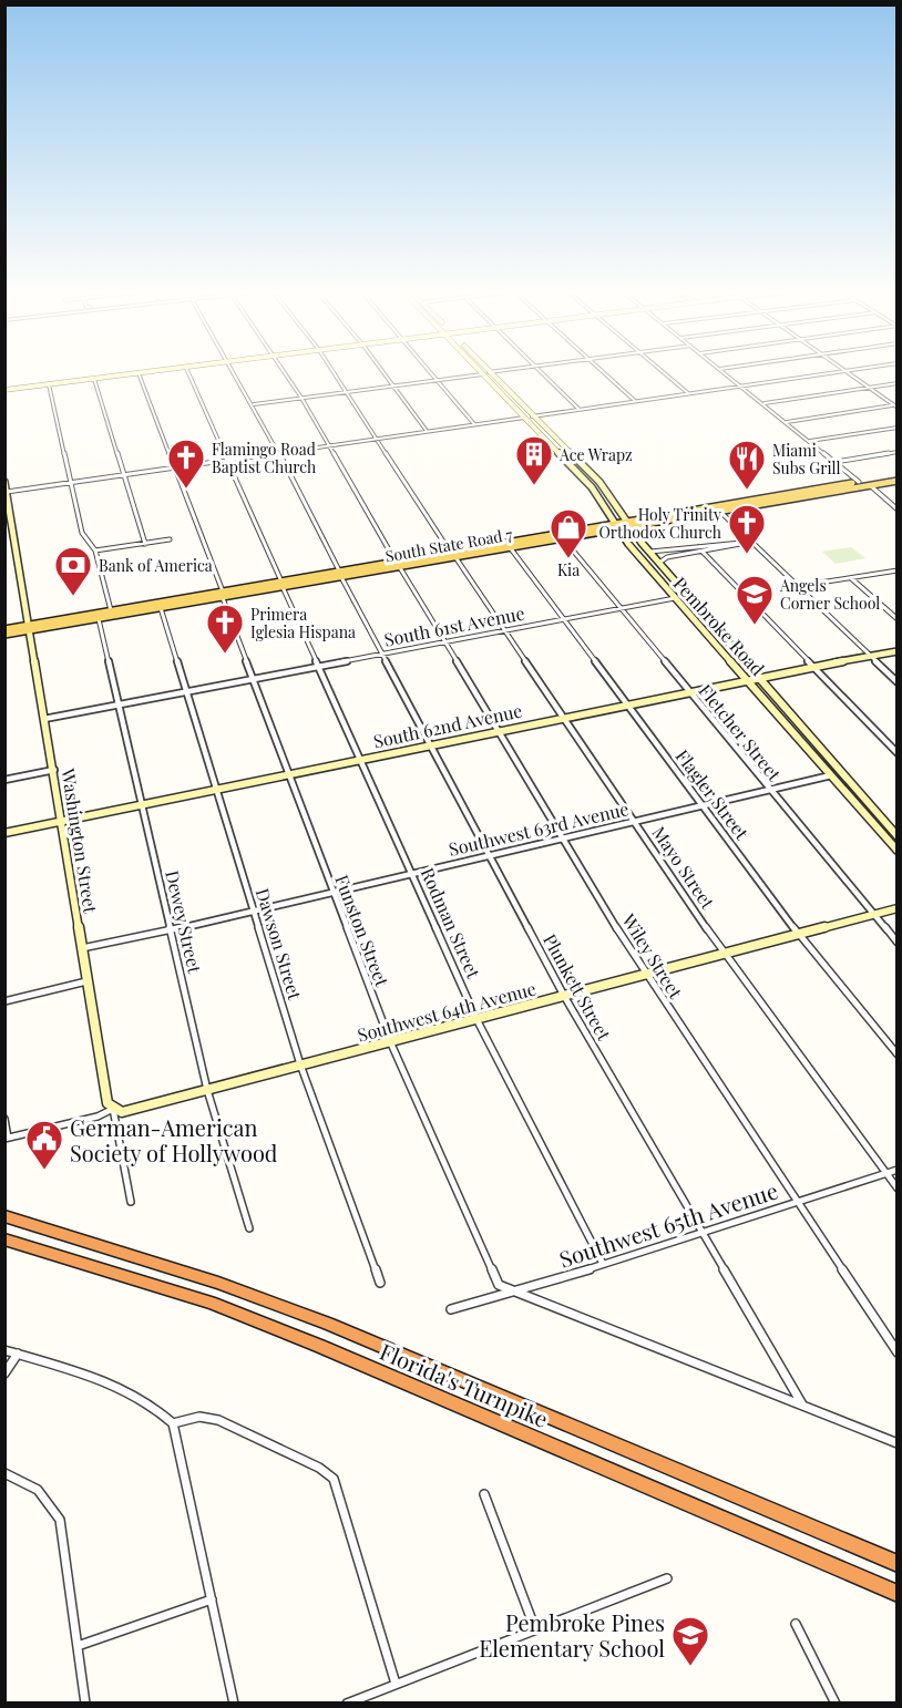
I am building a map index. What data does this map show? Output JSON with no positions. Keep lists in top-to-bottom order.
{
  "streets": {
    "highway": ["Florida's Turnpike"],
    "main road": ["South State Road 7"],
    "street": [
      "South 61st Avenue",
      "Pembroke Road",
      "South 62nd Avenue",
      "Fletcher Street",
      "Flagler Street",
      "Southwest 63rd Avenue",
      "Washington Street",
      "Mayo Street",
      "Dewey Street",
      "Rodman Street",
      "Funston Street",
      "Dawson Street",
      "Wiley Street",
      "Plunkett Street",
      "Southwest 64th Avenue",
      "Southwest 65th Avenue"
    ]
  },
  "crossings": [
    ["South State Road 7", "Pembroke Road"],
    ["South State Road 7", "Fletcher Street"],
    ["South State Road 7", "Flagler Street"],
    ["South State Road 7", "Washington Street"],
    ["South State Road 7", "Mayo Street"],
    ["South State Road 7", "Dewey Street"],
    ["South State Road 7", "Rodman Street"],
    ["South State Road 7", "Funston Street"],
    ["South State Road 7", "Dawson Street"],
    ["South State Road 7", "Wiley Street"],
    ["South State Road 7", "Plunkett Street"],
    ["South 61st Avenue", "Pembroke Road"],
    ["South 61st Avenue", "Fletcher Street"],
    ["South 61st Avenue", "Flagler Street"],
    ["South 61st Avenue", "Washington Street"],
    ["South 61st Avenue", "Mayo Street"],
    ["South 61st Avenue", "Dewey Street"],
    ["South 61st Avenue", "Rodman Street"],
    ["South 61st Avenue", "Funston Street"],
    ["South 61st Avenue", "Dawson Street"],
    ["South 61st Avenue", "Wiley Street"],
    ["South 61st Avenue", "Plunkett Street"],
    ["Pembroke Road", "South 62nd Avenue"],
    ["Pembroke Road", "Southwest 63rd Avenue"],
    ["South 62nd Avenue", "Fletcher Street"],
    ["South 62nd Avenue", "Flagler Street"],
    ["South 62nd Avenue", "Washington Street"],
    ["South 62nd Avenue", "Mayo Street"],
    ["South 62nd Avenue", "Dewey Street"],
    ["South 62nd Avenue", "Rodman Street"],
    ["South 62nd Avenue", "Funston Street"],
    ["South 62nd Avenue", "Dawson Street"],
    ["South 62nd Avenue", "Wiley Street"],
    ["South 62nd Avenue", "Plunkett Street"],
    ["Fletcher Street", "Southwest 63rd Avenue"],
    ["Fletcher Street", "Southwest 64th Avenue"],
    ["Flagler Street", "Southwest 63rd Avenue"],
    ["Flagler Street", "Southwest 64th Avenue"],
    ["Southwest 63rd Avenue", "Mayo Street"],
    ["Southwest 63rd Avenue", "Dewey Street"],
    ["Southwest 63rd Avenue", "Rodman Street"],
    ["Southwest 63rd Avenue", "Funston Street"],
    ["Southwest 63rd Avenue", "Dawson Street"],
    ["Southwest 63rd Avenue", "Wiley Street"],
    ["Southwest 63rd Avenue", "Plunkett Street"],
    ["Washington Street", "Southwest 64th Avenue"],
    ["Mayo Street", "Southwest 64th Avenue"],
    ["Mayo Street", "Southwest 65th Avenue"],
    ["Dewey Street", "Southwest 64th Avenue"],
    ["Rodman Street", "Southwest 64th Avenue"],
    ["Rodman Street", "Southwest 65th Avenue"],
    ["Funston Street", "Plunkett Street"],
    ["Funston Street", "Southwest 64th Avenue"],
    ["Funston Street", "Southwest 65th Avenue"],
    ["Dawson Street", "Southwest 64th Avenue"],
    ["Wiley Street", "Southwest 64th Avenue"],
    ["Wiley Street", "Southwest 65th Avenue"],
    ["Plunkett Street", "Southwest 64th Avenue"],
    ["Plunkett Street", "Southwest 65th Avenue"]
  ],
  "places": {
    "building": ["Ace Wrapz"],
    "church": ["Flamingo Road Baptist Church", "Holy Trinity Orthodox Church", "Primera Iglesia Hispana"],
    "restaurant": ["Miami Subs Grill"],
    "shop": ["Kia"],
    "bank": ["Bank of America"],
    "school or university": ["Angels Corner School", "Pembroke Pines Elementary School"],
    "public building": ["German-American Society of Hollywood"]
  }
}
